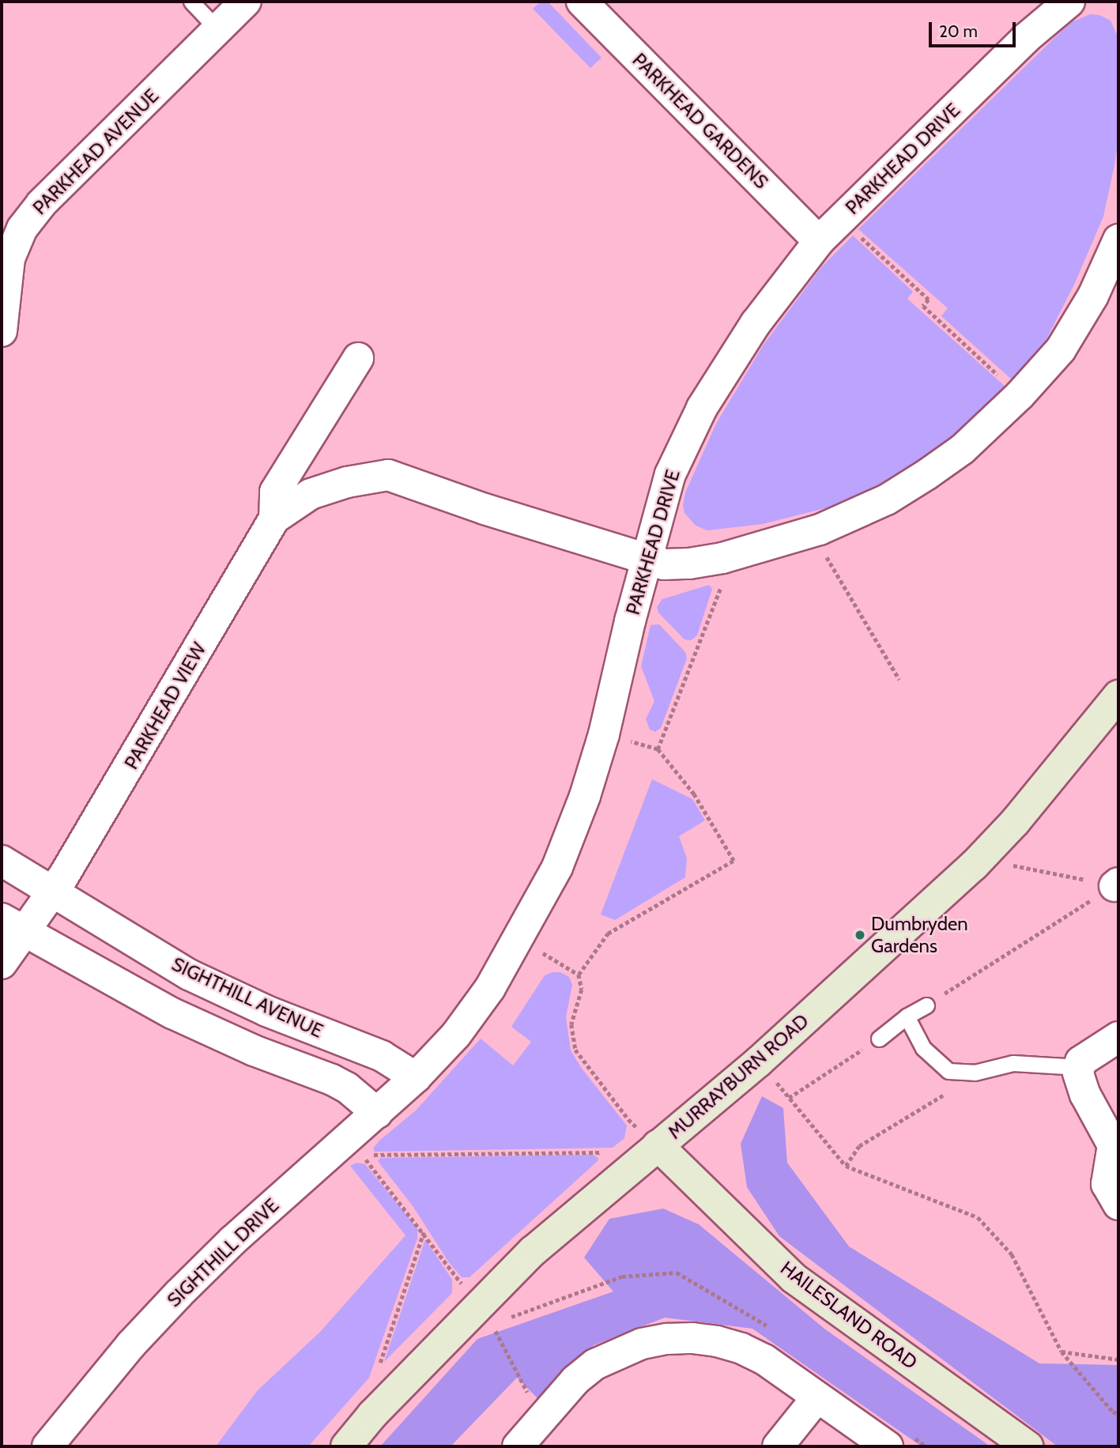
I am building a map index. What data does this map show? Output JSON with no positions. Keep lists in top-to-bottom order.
{
  "streets": {
    "street": [
      "PARKHEAD GARDENS",
      "PARKHEAD AVENUE",
      "PARKHEAD DRIVE",
      "PARKHEAD VIEW",
      "SIGHTHILL AVENUE",
      "MURRAYBURN ROAD",
      "SIGHTHILL DRIVE",
      "HAILESLAND ROAD"
    ]
  },
  "crossings": [
    ["PARKHEAD GARDENS", "PARKHEAD DRIVE"],
    ["PARKHEAD DRIVE", "PARKHEAD VIEW"],
    ["PARKHEAD DRIVE", "SIGHTHILL AVENUE"],
    ["PARKHEAD DRIVE", "SIGHTHILL DRIVE"],
    ["PARKHEAD VIEW", "SIGHTHILL AVENUE"],
    ["SIGHTHILL AVENUE", "SIGHTHILL DRIVE"],
    ["MURRAYBURN ROAD", "HAILESLAND ROAD"]
  ],
  "places": ["Dumbryden Gardens"],
  "scale_bar": "20 m"
}
